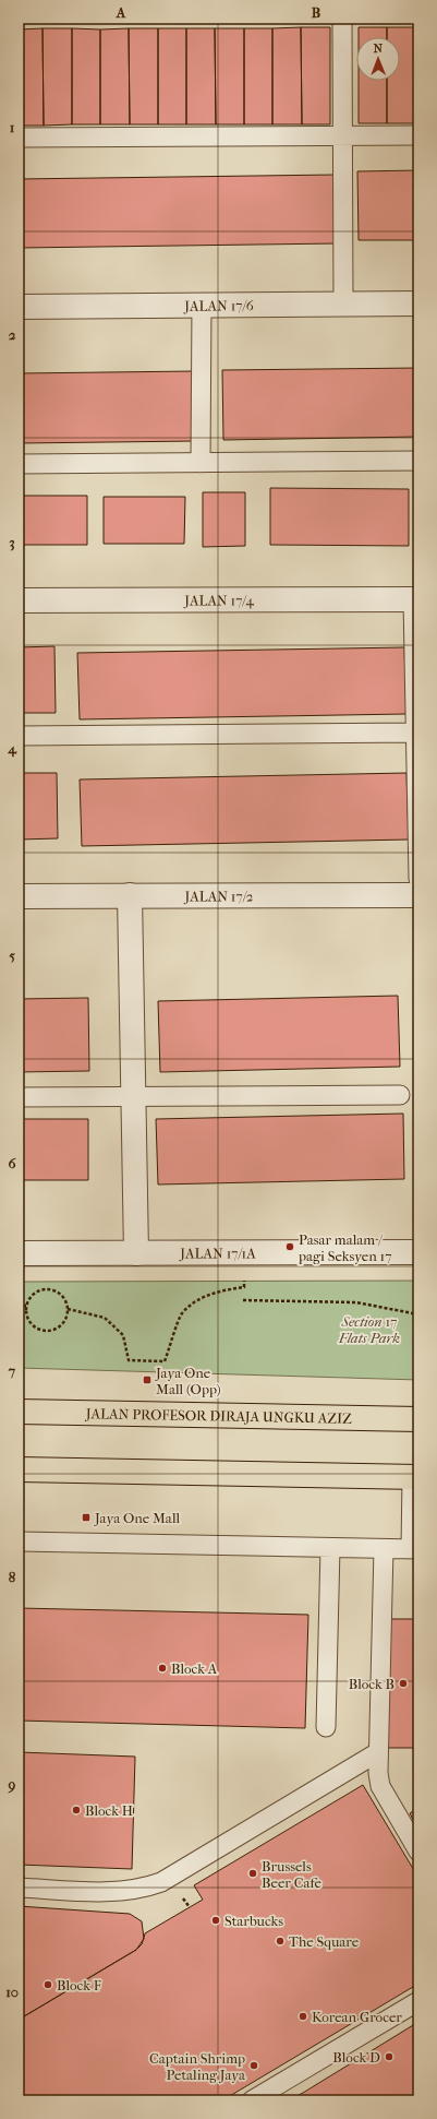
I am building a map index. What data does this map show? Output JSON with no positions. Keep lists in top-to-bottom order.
{
  "streets": {
    "main road": ["JALAN PROFESOR DIRAJA UNGKU AZIZ"],
    "street": [
      "JALAN 17/6",
      "JALAN 17/4",
      "JALAN 17/2",
      "JALAN 17/1A"
    ]
  },
  "parks": ["Section 17 Flats Park"],
  "places": {
    "other": [
      "Pasar malam / pagi Seksyen 17",
      "Block A",
      "Block B",
      "Block H",
      "Brussels Beer Cafe",
      "Starbucks",
      "The Square",
      "Block F",
      "Korean Grocer",
      "Block D",
      "Captain Shrimp Petaling Jaya"
    ],
    "transit": ["Jaya One Mall (Opp)", "Jaya One Mall"]
  },
  "north": "top",
  "grid": {
    "columns": ["A", "B"],
    "rows": [
      "1",
      "2",
      "3",
      "4",
      "5",
      "6",
      "7",
      "8",
      "9",
      "10"
    ]
  }
}
